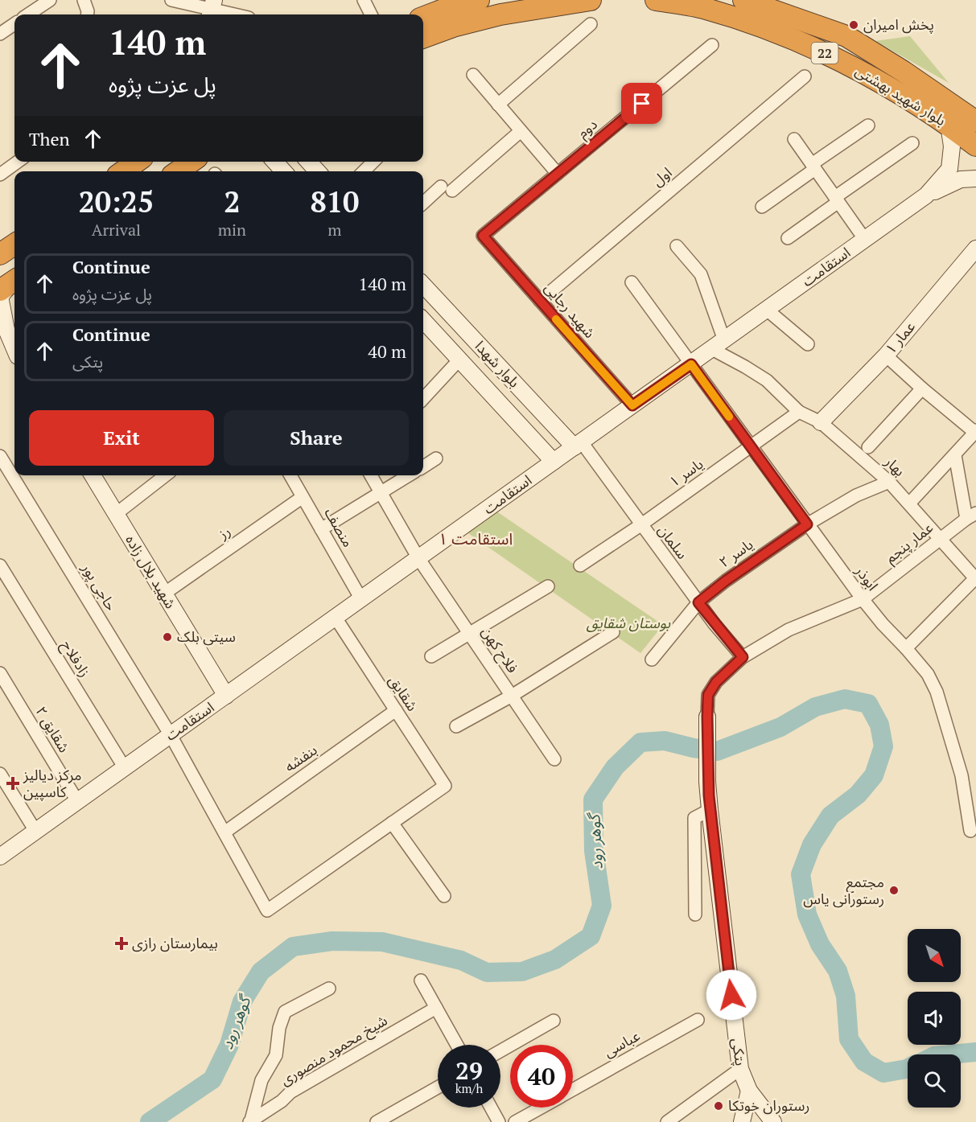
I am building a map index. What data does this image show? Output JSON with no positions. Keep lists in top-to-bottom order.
{
  "streets": {
    "highway": ["22", "بلوار شهید بهشتی"],
    "main road": [
      "استقامت",
      "عمار ۱",
      "بلوار شهدا",
      "شهید بلال زاده",
      "پتکی"
    ],
    "street": [
      "دوم",
      "اول",
      "شهید رجایی",
      "بهار",
      "یاسر ۱",
      "منصف",
      "رز",
      "سلمان",
      "عمار پنجم",
      "یاسر ۲",
      "ابوذر",
      "حاجی پور",
      "فلاح کهن",
      "زادفلاح",
      "شقایق",
      "شقایق ۲",
      "بنفشه",
      "عباسی",
      "شیخ محمود منصوری"
    ]
  },
  "crossings": [
    ["بلوار شهید بهشتی", "استقامت"],
    ["دوم", "شهید رجایی"],
    ["اول", "شهید رجایی"],
    ["استقامت", "شهید رجایی"],
    ["استقامت", "بلوار شهدا"],
    ["استقامت", "بهار"],
    ["استقامت", "منصف"],
    ["استقامت", "سلمان"],
    ["استقامت", "شهید بلال زاده"],
    ["استقامت", "ابوذر"],
    ["استقامت", "حاجی پور"],
    ["استقامت", "فلاح کهن"],
    ["استقامت", "زادفلاح"],
    ["استقامت", "شقایق"],
    ["استقامت", "شقایق ۲"],
    ["عمار ۱", "بهار"],
    ["بلوار شهدا", "سلمان"],
    ["بهار", "عمار پنجم"],
    ["بهار", "یاسر ۲"],
    ["بهار", "ابوذر"],
    ["یاسر ۱", "سلمان"],
    ["یاسر ۱", "ابوذر"],
    ["منصف", "رز"],
    ["رز", "شهید بلال زاده"],
    ["سلمان", "عمار پنجم"],
    ["سلمان", "یاسر ۲"],
    ["عمار پنجم", "ابوذر"],
    ["یاسر ۲", "ابوذر"],
    ["شقایق", "بنفشه"]
  ],
  "districts": ["استقامت ۱"],
  "water": ["گوهر رود"],
  "parks": ["بوستان شقایق"],
  "places": {
    "other": [
      "پخش امیران",
      "سیتی بلک",
      "مجتمع رستورانی یاس",
      "رستوران خوتکا"
    ],
    "health": ["مرکز دیالیز کاسپین", "بیمارستان رازی"]
  },
  "north": "bottom right",
  "page": {
    "turn": ["140 m", "پل عزت پژوه"],
    "then": "Then",
    "eta": [
      "20:25",
      "Arrival",
      "2",
      "min",
      "810",
      "m"
    ],
    "list": [
      {
        "name": "Continue",
        "note": "پل عزت پژوه",
        "value": "140 m"
      },
      {
        "name": "Continue",
        "note": "پتکی",
        "value": "40 m"
      }
    ],
    "buttons": ["Exit", "Share"],
    "speed": "29 km/h",
    "limit": "40"
  }
}
